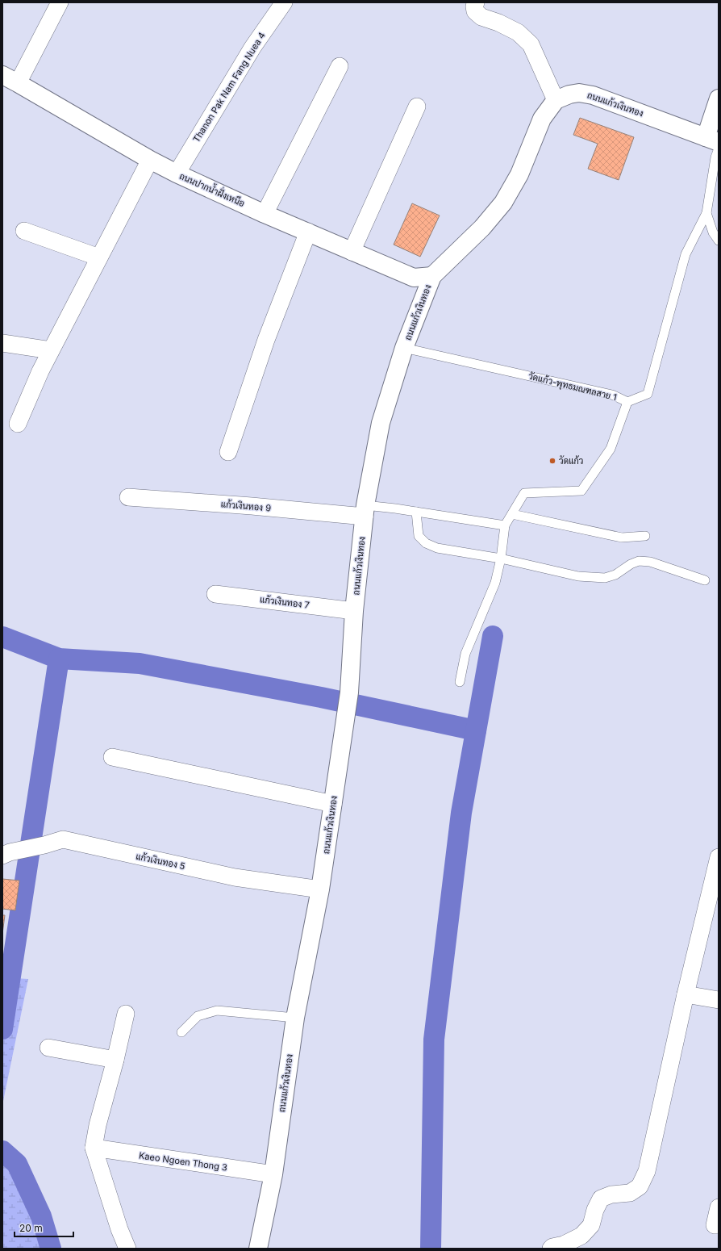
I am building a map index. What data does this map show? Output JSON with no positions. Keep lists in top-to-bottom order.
{
  "streets": {
    "street": [
      "Thanon Pak Nam Fang Nuea 4",
      "ถนนแก้วเงินทอง",
      "ถนนปากน้ำฝั่งเหนือ",
      "แก้วเงินทอง 9",
      "แก้วเงินทอง 7",
      "แก้วเงินทอง 5",
      "Kaeo Ngoen Thong 3"
    ],
    "lane": ["วัดแก้ว-พุทธมณฑลสาย 1"]
  },
  "crossings": [
    ["Thanon Pak Nam Fang Nuea 4", "ถนนปากน้ำฝั่งเหนือ"],
    ["ถนนแก้วเงินทอง", "ถนนปากน้ำฝั่งเหนือ"],
    ["ถนนแก้วเงินทอง", "วัดแก้ว-พุทธมณฑลสาย 1"],
    ["ถนนแก้วเงินทอง", "แก้วเงินทอง 9"],
    ["ถนนแก้วเงินทอง", "แก้วเงินทอง 7"],
    ["ถนนแก้วเงินทอง", "แก้วเงินทอง 5"],
    ["ถนนแก้วเงินทอง", "Kaeo Ngoen Thong 3"]
  ],
  "places": ["วัดแก้ว"],
  "scale_bar": "20 m"
}
